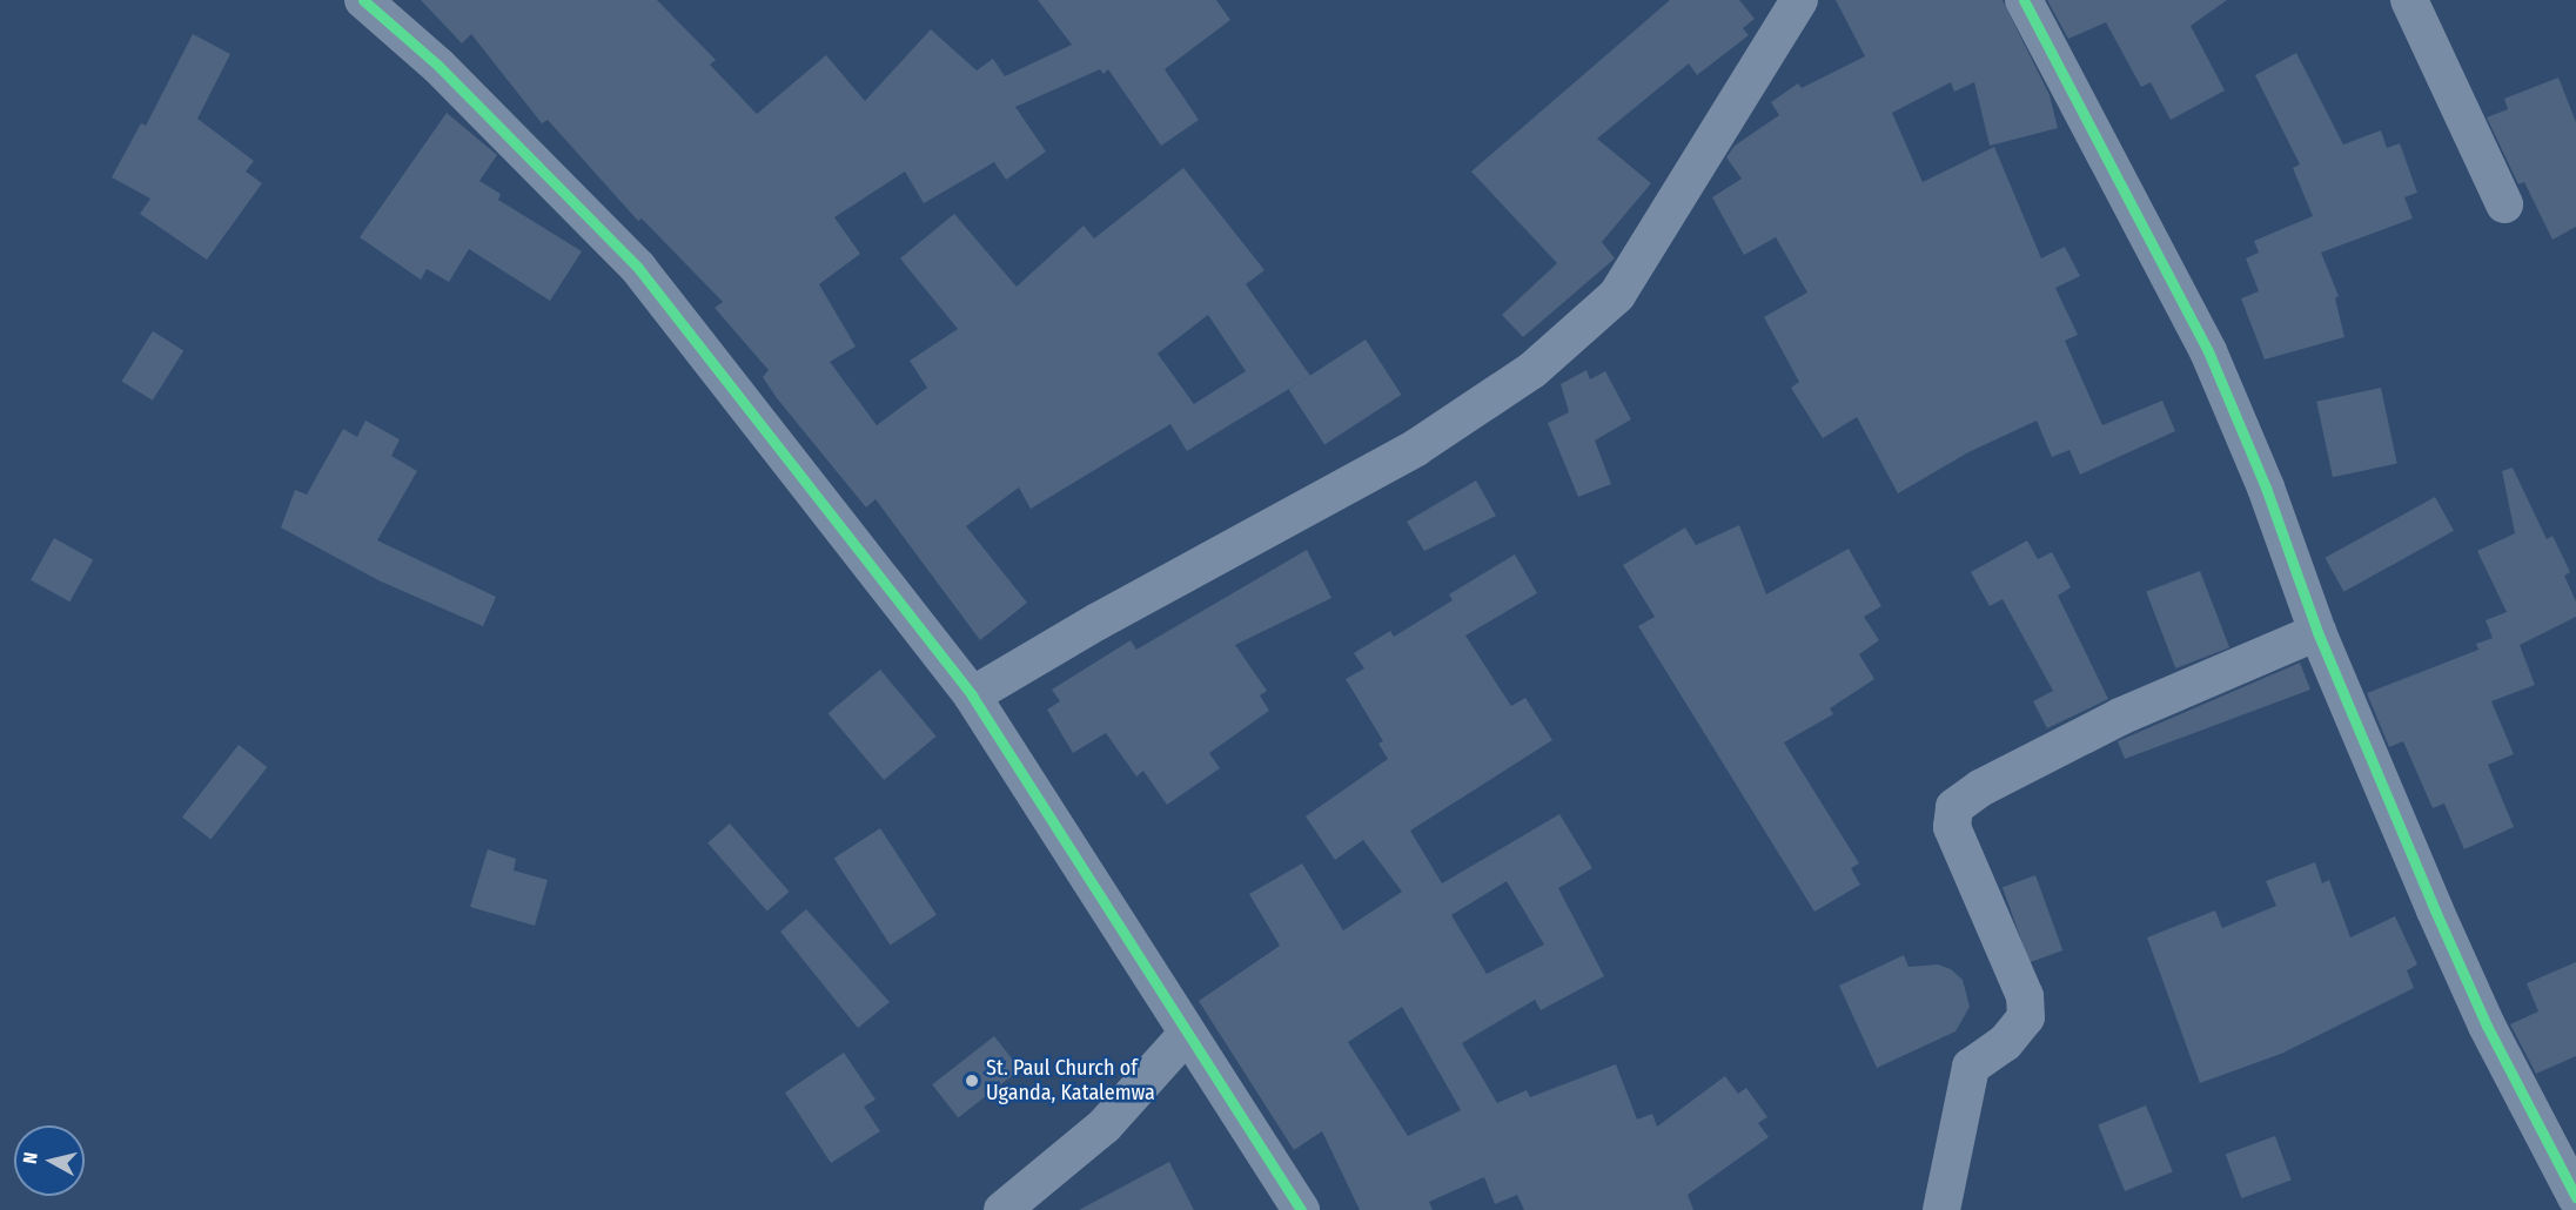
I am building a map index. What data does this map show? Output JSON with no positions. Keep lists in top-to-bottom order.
{
  "places": ["St. Paul Church of Uganda, Katalemwa"],
  "north": "left"
}
